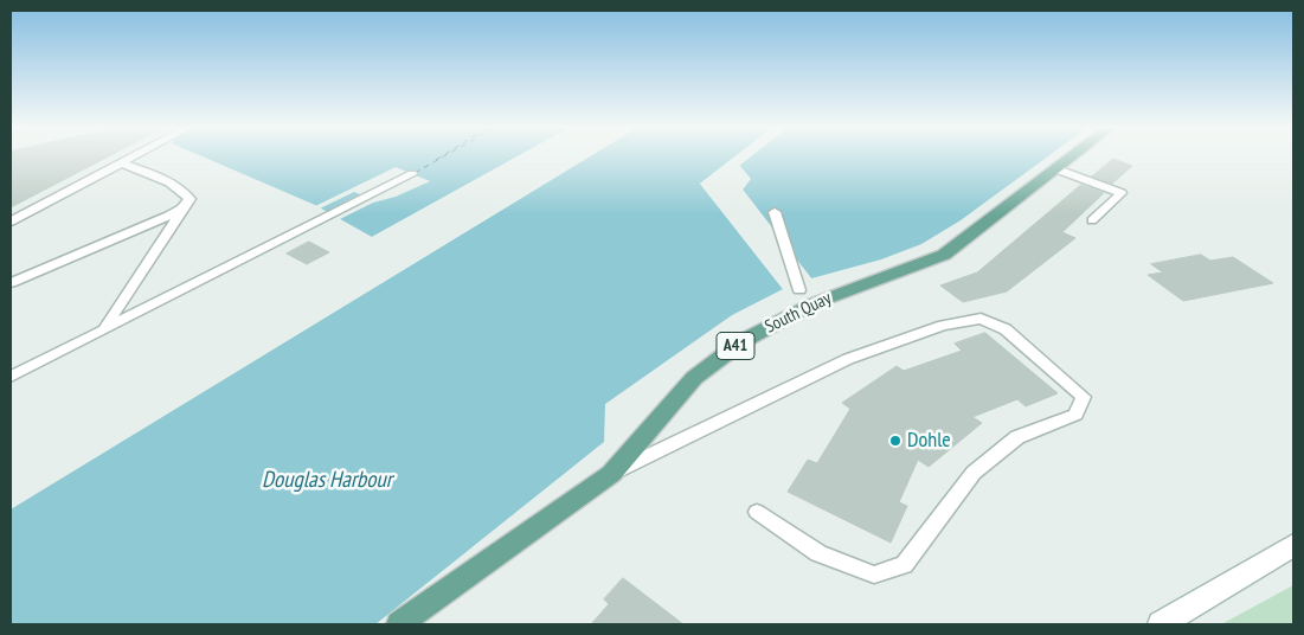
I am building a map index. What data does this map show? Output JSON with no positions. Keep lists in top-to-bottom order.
{
  "streets": {
    "main road": ["South Quay", "A41"]
  },
  "water": ["Douglas Harbour"],
  "places": ["Dohle"]
}
